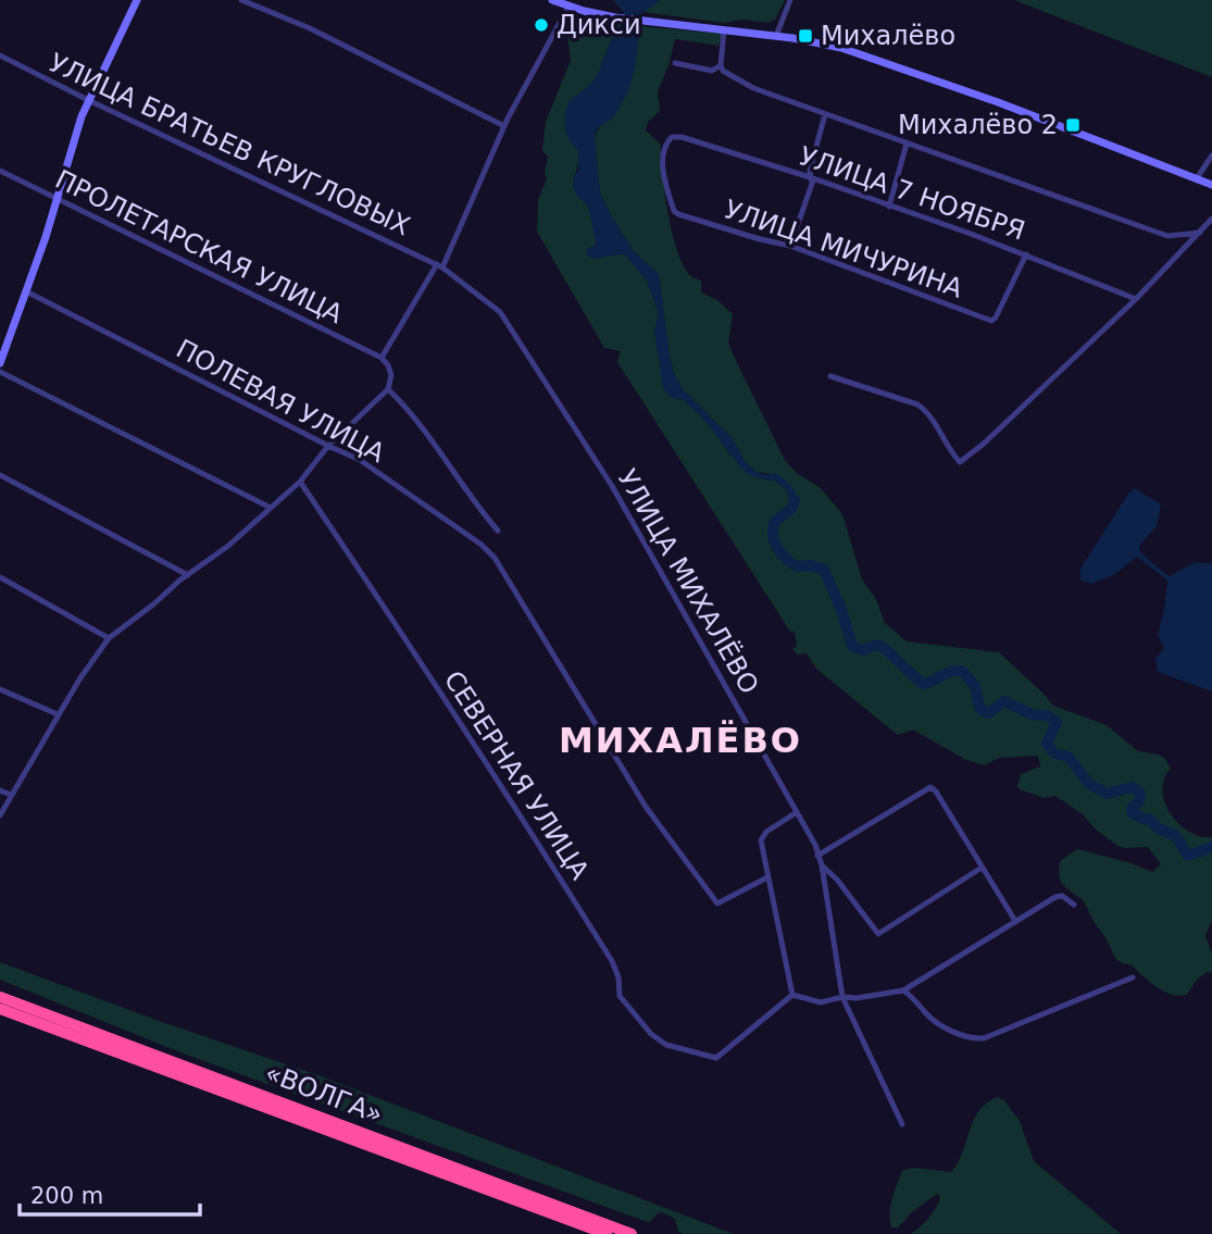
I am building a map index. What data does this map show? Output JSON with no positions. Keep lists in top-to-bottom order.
{
  "streets": {
    "highway": ["«ВОЛГА»"],
    "street": [
      "УЛИЦА БРАТЬЕВ КРУГЛОВЫХ",
      "УЛИЦА 7 НОЯБРЯ",
      "ПРОЛЕТАРСКАЯ УЛИЦА",
      "УЛИЦА МИЧУРИНА",
      "ПОЛЕВАЯ УЛИЦА",
      "УЛИЦА МИХАЛЁВО",
      "СЕВЕРНАЯ УЛИЦА"
    ]
  },
  "crossings": [
    ["УЛИЦА БРАТЬЕВ КРУГЛОВЫХ", "УЛИЦА МИХАЛЁВО"],
    ["УЛИЦА 7 НОЯБРЯ", "УЛИЦА МИЧУРИНА"]
  ],
  "districts": ["МИХАЛЁВО"],
  "places": {
    "other": ["Дикси"],
    "transit": ["Михалёво", "Михалёво 2"]
  },
  "scale_bar": "200 m"
}
